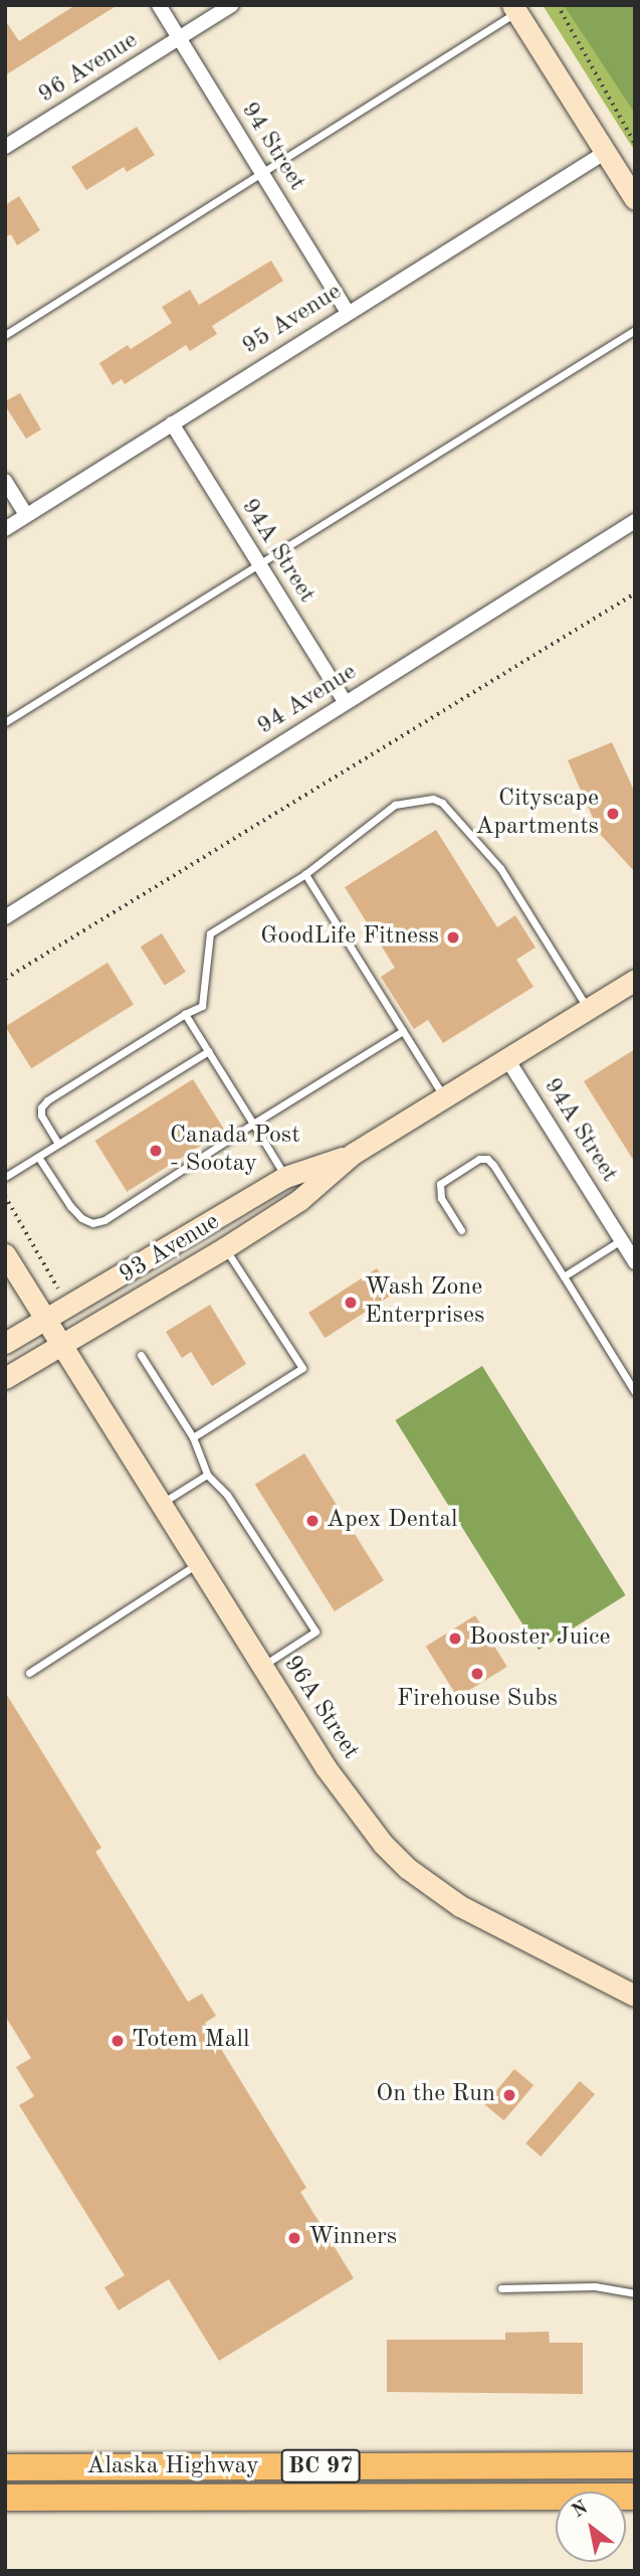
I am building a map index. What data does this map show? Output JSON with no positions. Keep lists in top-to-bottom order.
{
  "streets": {
    "highway": ["BC 97", "Alaska Highway"],
    "street": [
      "96 Avenue",
      "94 Street",
      "95 Avenue",
      "94A Street",
      "94 Avenue",
      "93 Avenue",
      "96A Street"
    ]
  },
  "crossings": [
    ["96 Avenue", "94 Street"],
    ["94 Street", "95 Avenue"],
    ["95 Avenue", "94A Street"],
    ["94A Street", "94 Avenue"],
    ["94A Street", "93 Avenue"],
    ["93 Avenue", "96A Street"]
  ],
  "places": [
    "Cityscape Apartments",
    "GoodLife Fitness",
    "Canada Post - Sootay",
    "Wash Zone Enterprises",
    "Apex Dental",
    "Booster Juice",
    "Firehouse Subs",
    "Totem Mall",
    "On the Run",
    "Winners"
  ],
  "north": "top left"
}
